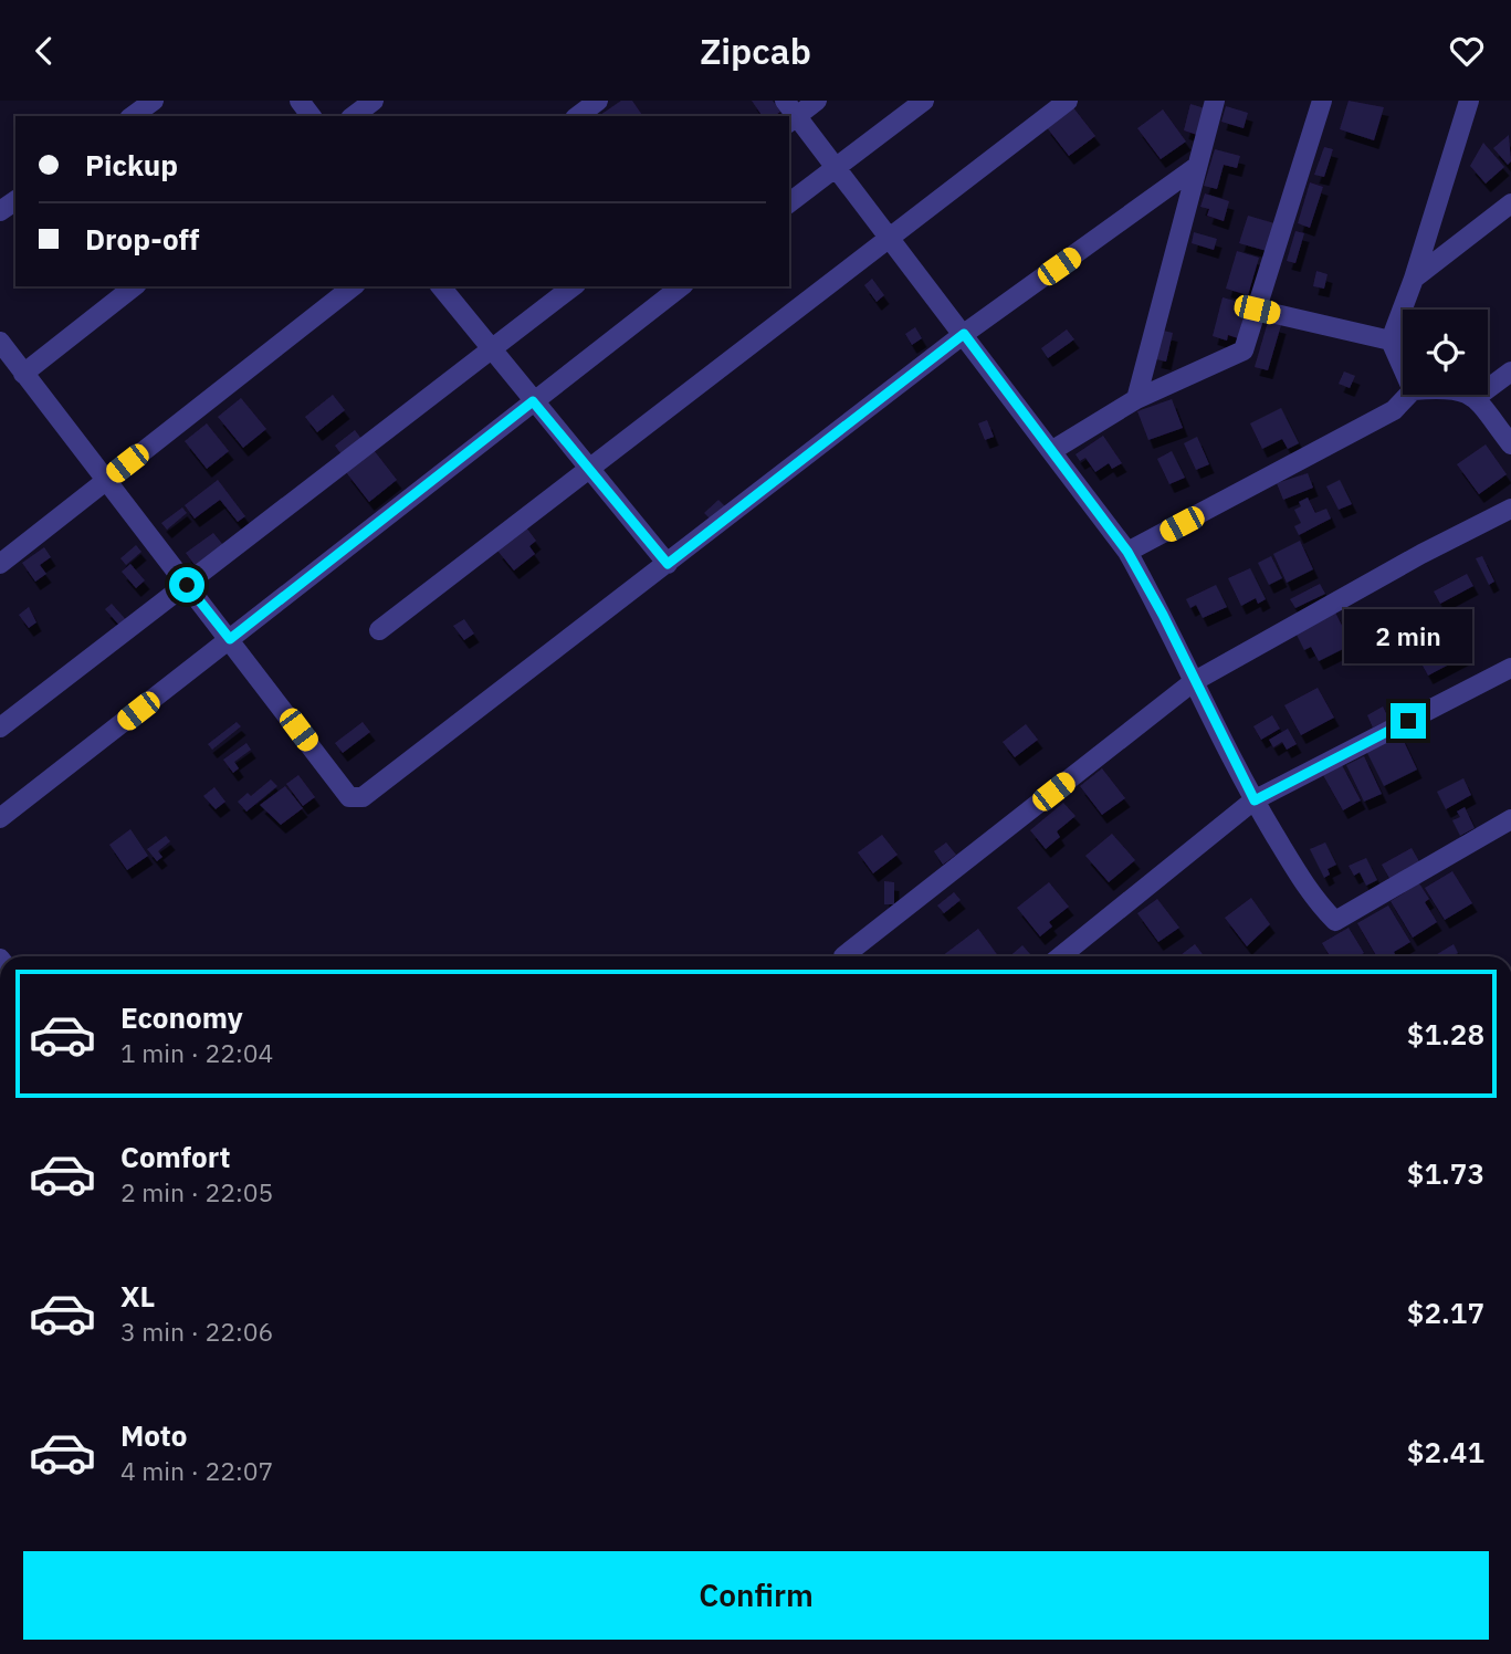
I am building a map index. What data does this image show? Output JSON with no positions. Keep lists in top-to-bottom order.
{
  "page": {
    "header": "Zipcab",
    "banner": ["Pickup", "Drop-off"],
    "bubble": "2 min",
    "list": [
      {
        "name": "Economy",
        "note": "1 min · 22:04",
        "value": "$1.28"
      },
      {
        "name": "Comfort",
        "note": "2 min · 22:05",
        "value": "$1.73"
      },
      {
        "name": "XL",
        "note": "3 min · 22:06",
        "value": "$2.17"
      },
      {
        "name": "Moto",
        "note": "4 min · 22:07",
        "value": "$2.41"
      }
    ],
    "buttons": "Confirm"
  }
}
